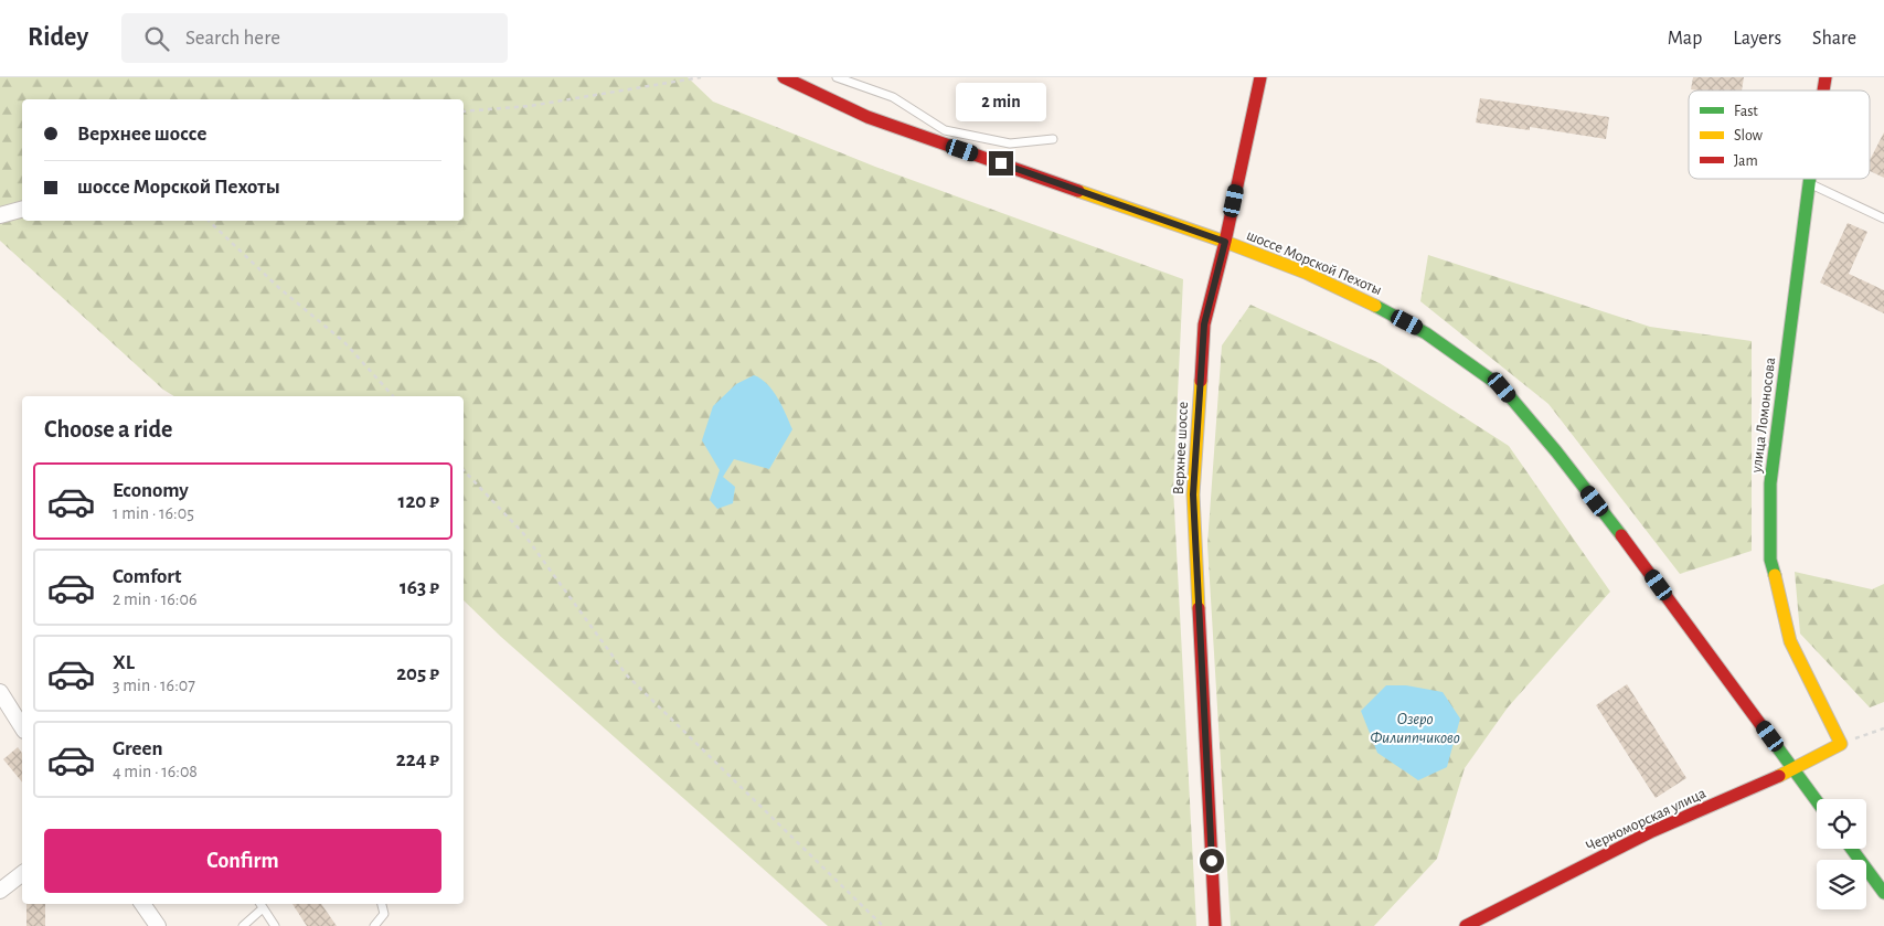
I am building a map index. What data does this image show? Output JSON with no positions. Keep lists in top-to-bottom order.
{
  "streets": {
    "street": [
      "шоссе Морской Пехоты",
      "улица Ломоносова",
      "Верхнее шоссе",
      "Черноморская улица"
    ]
  },
  "crossings": [
    ["шоссе Морской Пехоты", "Верхнее шоссе"],
    ["шоссе Морской Пехоты", "Черноморская улица"],
    ["улица Ломоносова", "Черноморская улица"]
  ],
  "water": ["Озеро Филиппчиково"],
  "legend": ["Fast", "Slow", "Jam"],
  "page": {
    "header": "Ridey",
    "search": "Search here",
    "nav": ["Map", "Layers", "Share"],
    "bubble": "2 min",
    "banner": ["Верхнее шоссе", "шоссе Морской Пехоты"],
    "heading": "Choose a ride",
    "list": [
      {
        "name": "Economy",
        "note": "1 min · 16:05",
        "value": "120 ₽"
      },
      {
        "name": "Comfort",
        "note": "2 min · 16:06",
        "value": "163 ₽"
      },
      {
        "name": "XL",
        "note": "3 min · 16:07",
        "value": "205 ₽"
      },
      {
        "name": "Green",
        "note": "4 min · 16:08",
        "value": "224 ₽"
      }
    ],
    "buttons": "Confirm"
  }
}
